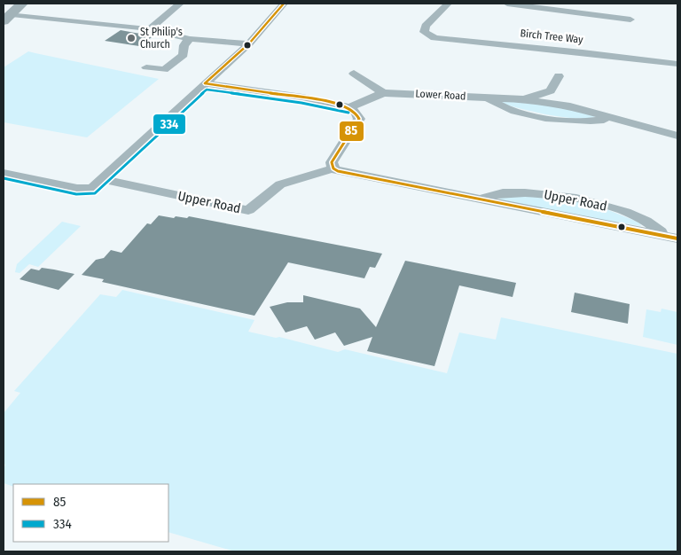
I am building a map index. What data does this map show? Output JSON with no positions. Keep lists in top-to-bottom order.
{
  "streets": {
    "street": ["Birch Tree Way", "Lower Road", "Upper Road"]
  },
  "places": ["St Philip's Church"],
  "lines": ["transit line 85", "transit line 334"],
  "legend": ["85", "334"]
}
